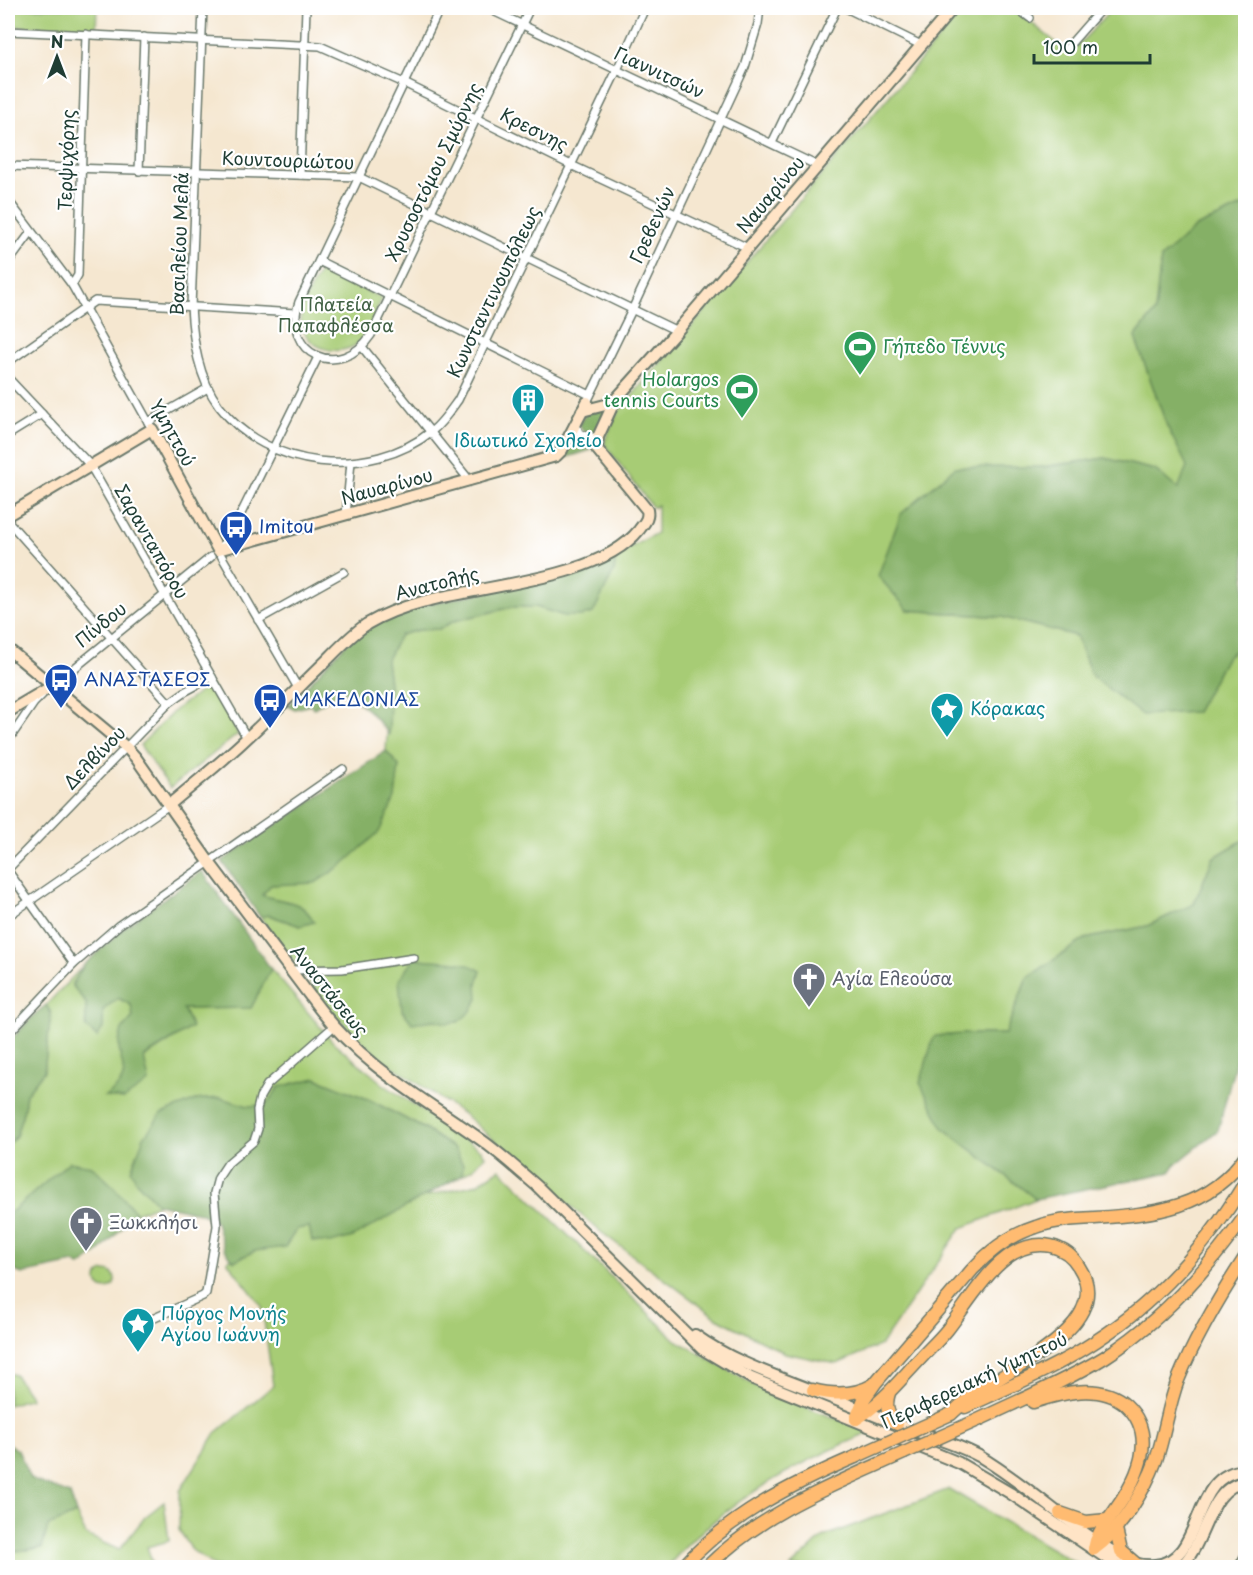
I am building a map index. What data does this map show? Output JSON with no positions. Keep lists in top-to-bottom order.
{
  "streets": {
    "highway": ["Περιφερειακή Υμηττού"],
    "street": [
      "Γιαννιτσών",
      "Κρεσνης",
      "Τερψιχόρης",
      "Κουντουριώτου",
      "Χρυσοστόμου Σμύρνης",
      "Ναυαρίνου",
      "Γρεβενών",
      "Βασιλείου Μελά",
      "Κωνσταντινουπόλεως",
      "Υμηττού",
      "Σαρανταπόρου",
      "Ανατολής",
      "Πίνδου",
      "Δελβίνου",
      "Αναστάσεως"
    ]
  },
  "crossings": [
    ["Γιαννιτσών", "Χρυσοστόμου Σμύρνης"],
    ["Γιαννιτσών", "Ναυαρίνου"],
    ["Γιαννιτσών", "Γρεβενών"],
    ["Γιαννιτσών", "Κωνσταντινουπόλεως"],
    ["Κρεσνης", "Τερψιχόρης"],
    ["Κρεσνης", "Χρυσοστόμου Σμύρνης"],
    ["Κρεσνης", "Ναυαρίνου"],
    ["Κρεσνης", "Γρεβενών"],
    ["Κρεσνης", "Βασιλείου Μελά"],
    ["Κρεσνης", "Κωνσταντινουπόλεως"],
    ["Τερψιχόρης", "Κουντουριώτου"],
    ["Τερψιχόρης", "Υμηττού"],
    ["Κουντουριώτου", "Χρυσοστόμου Σμύρνης"],
    ["Κουντουριώτου", "Ναυαρίνου"],
    ["Κουντουριώτου", "Γρεβενών"],
    ["Κουντουριώτου", "Βασιλείου Μελά"],
    ["Κουντουριώτου", "Κωνσταντινουπόλεως"],
    ["Χρυσοστόμου Σμύρνης", "Πίνδου"],
    ["Ναυαρίνου", "Γρεβενών"],
    ["Ναυαρίνου", "Υμηττού"],
    ["Ναυαρίνου", "Ανατολής"],
    ["Ναυαρίνου", "Πίνδου"],
    ["Βασιλείου Μελά", "Κωνσταντινουπόλεως"],
    ["Βασιλείου Μελά", "Πίνδου"],
    ["Κωνσταντινουπόλεως", "Πίνδου"],
    ["Υμηττού", "Ανατολής"],
    ["Υμηττού", "Πίνδου"],
    ["Σαρανταπόρου", "Ανατολής"],
    ["Σαρανταπόρου", "Πίνδου"],
    ["Σαρανταπόρου", "Δελβίνου"],
    ["Ανατολής", "Αναστάσεως"],
    ["Πίνδου", "Αναστάσεως"],
    ["Δελβίνου", "Αναστάσεως"]
  ],
  "parks": ["Πλατεία Παπαφλέσσα"],
  "places": {
    "sports": ["Γήπεδο Τέννις", "Holargos tennis Courts"],
    "building": ["Ιδιωτικό Σχολείο"],
    "bus stop": ["Imitou", "ΑΝΑΣΤΑΣΕΩΣ", "ΜΑΚΕΔΟΝΙΑΣ"],
    "place": ["Κόρακας", "Πύργος Μονής Αγίου Ιωάννη"],
    "church": ["Αγία Ελεούσα", "Ξωκκλήσι"]
  },
  "scale_bar": "100 m",
  "north": "top"
}
